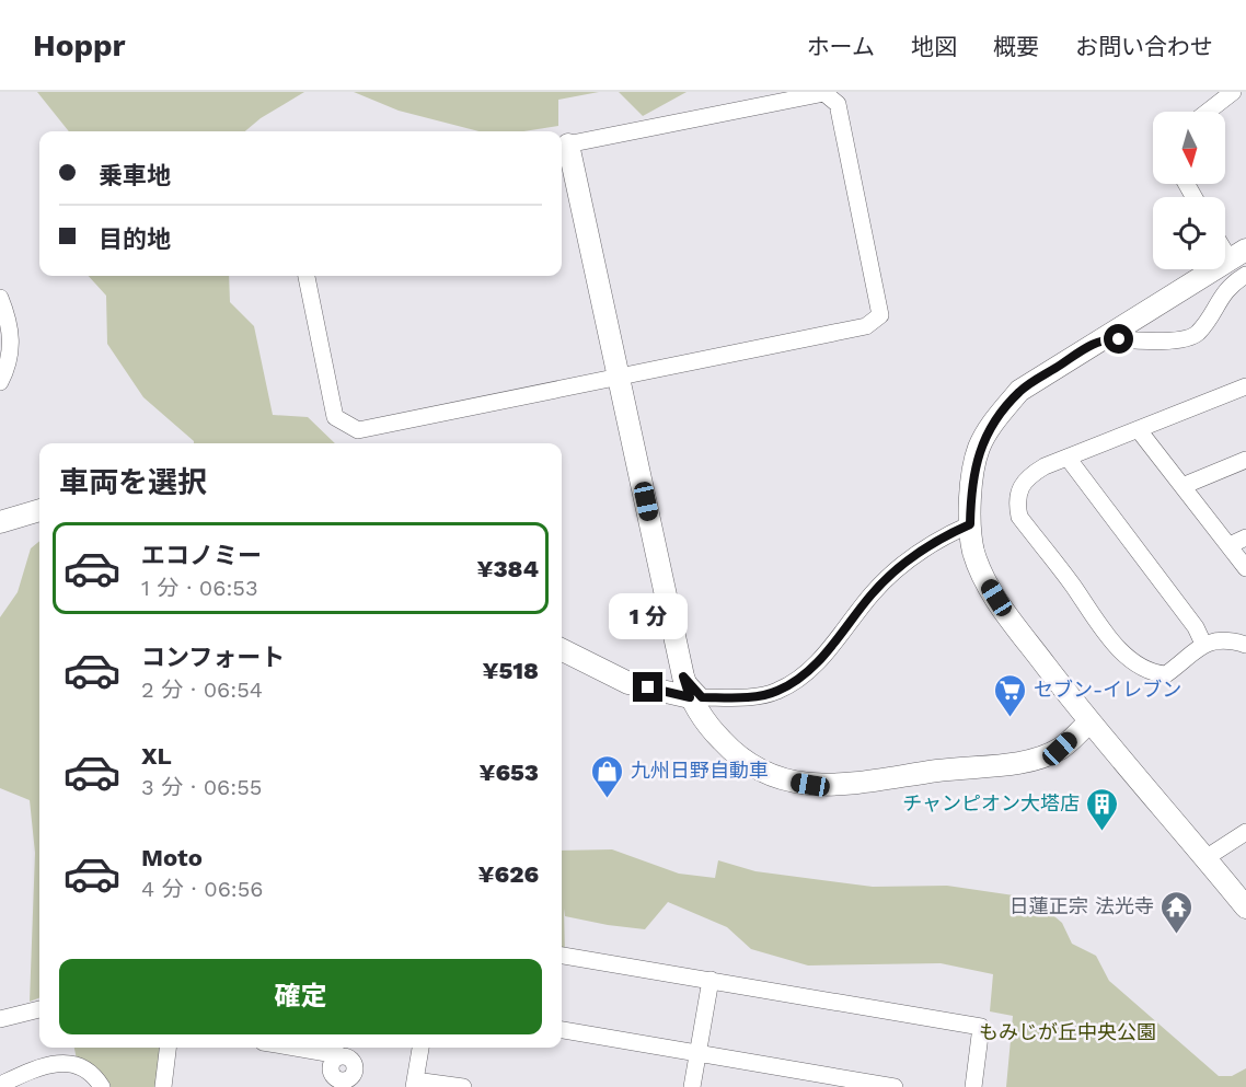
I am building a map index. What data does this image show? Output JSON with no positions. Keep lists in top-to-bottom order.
{
  "parks": ["もみじが丘中央公園"],
  "places": {
    "supermarket": ["セブン-イレブン"],
    "shop": ["九州日野自動車"],
    "building": ["チャンピオン大塔店"],
    "temple": ["日蓮正宗 法光寺"]
  },
  "north": "bottom",
  "page": {
    "header": "Hoppr",
    "nav": [
      "ホーム",
      "地図",
      "概要",
      "お問い合わせ"
    ],
    "banner": ["乗車地", "目的地"],
    "heading": "車両を選択",
    "list": [
      {
        "name": "エコノミー",
        "note": "1 分 · 06:53",
        "value": "¥384"
      },
      {
        "name": "コンフォート",
        "note": "2 分 · 06:54",
        "value": "¥518"
      },
      {
        "name": "XL",
        "note": "3 分 · 06:55",
        "value": "¥653"
      },
      {
        "name": "Moto",
        "note": "4 分 · 06:56",
        "value": "¥626"
      }
    ],
    "bubble": "1 分",
    "buttons": "確定"
  }
}
